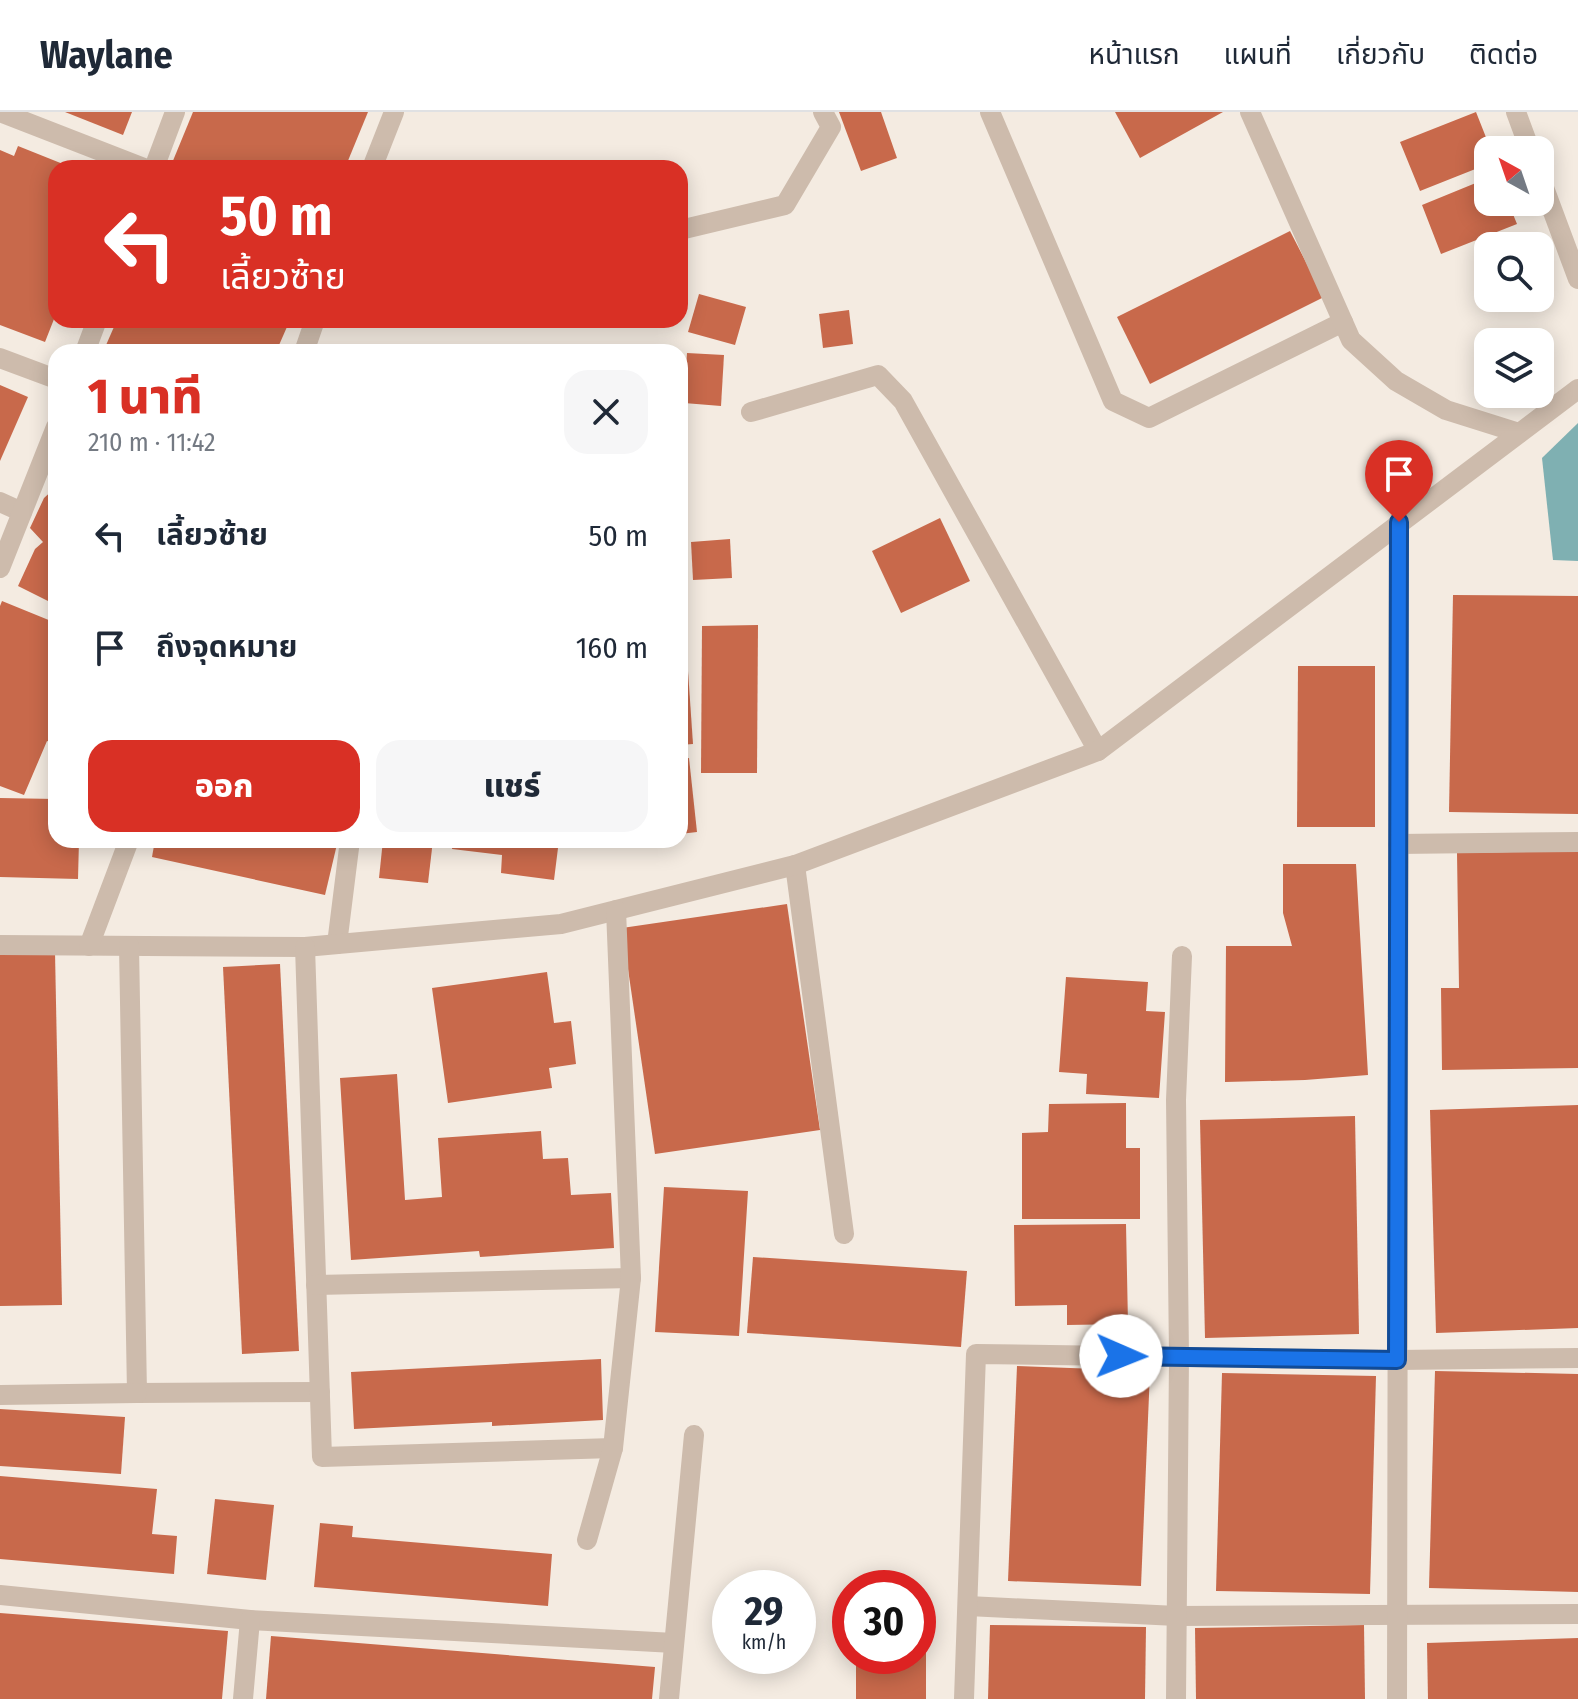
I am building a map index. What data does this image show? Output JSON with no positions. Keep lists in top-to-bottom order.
{
  "north": "top left",
  "page": {
    "header": "Waylane",
    "nav": [
      "หน้าแรก",
      "แผนที่",
      "เกี่ยวกับ",
      "ติดต่อ"
    ],
    "turn": ["50 m", "เลี้ยวซ้าย"],
    "heading": ["1 นาที", "210 m · 11:42"],
    "list": [
      {
        "name": "เลี้ยวซ้าย",
        "value": "50 m"
      },
      {
        "name": "ถึงจุดหมาย",
        "value": "160 m"
      }
    ],
    "buttons": ["ออก", "แชร์"],
    "speed": "29 km/h",
    "limit": "30"
  }
}
